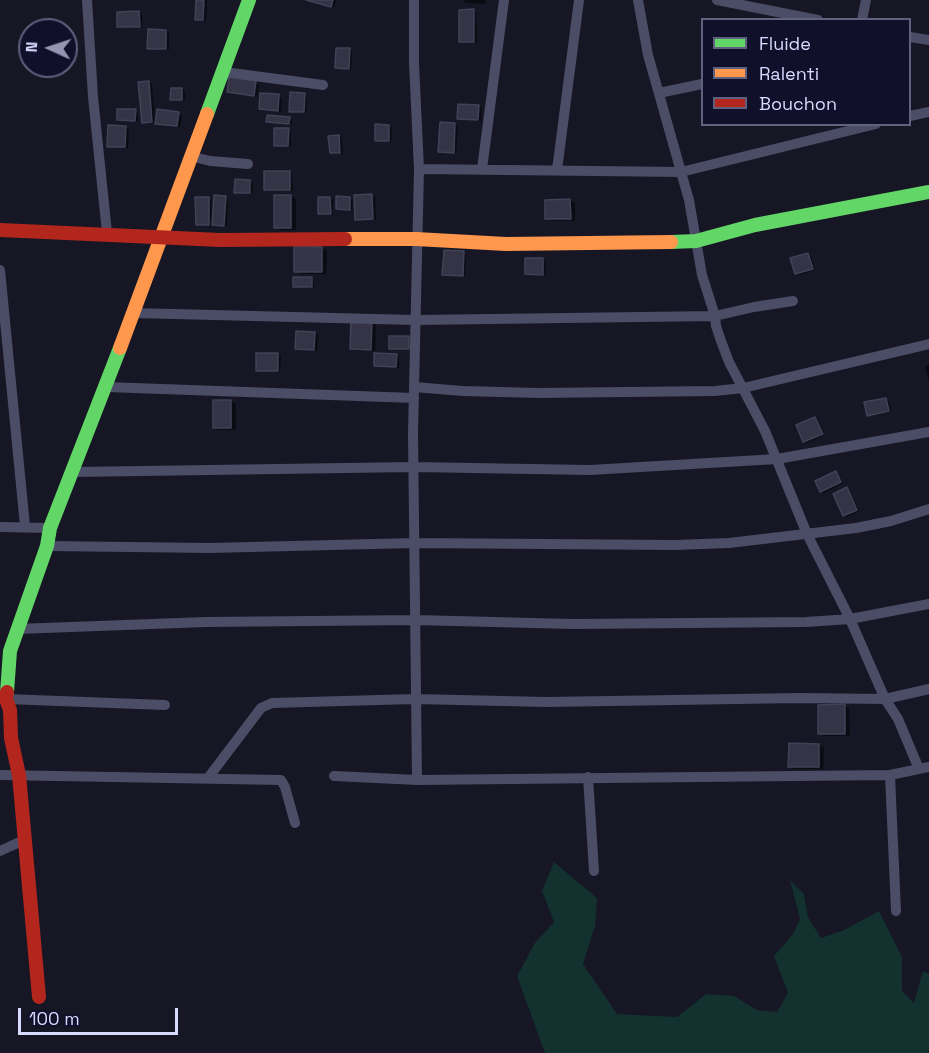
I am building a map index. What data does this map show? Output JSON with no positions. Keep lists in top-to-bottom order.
{
  "legend": ["Fluide", "Ralenti", "Bouchon"],
  "scale_bar": "100 m",
  "north": "left"
}
